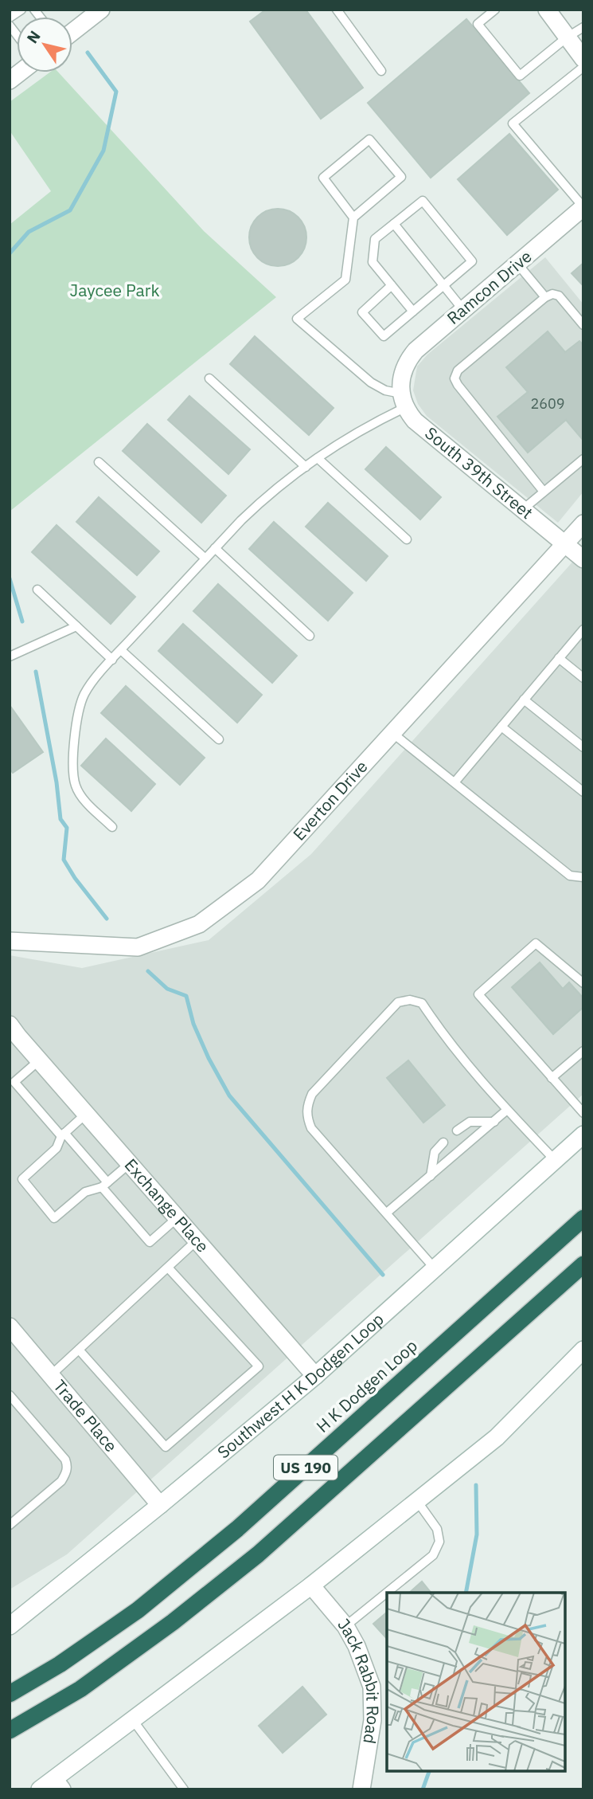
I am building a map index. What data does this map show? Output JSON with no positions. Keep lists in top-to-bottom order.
{
  "streets": {
    "highway": ["H K Dodgen Loop", "US 190"],
    "street": [
      "Ramcon Drive",
      "South 39th Street",
      "Everton Drive",
      "Exchange Place",
      "Southwest H K Dodgen Loop",
      "Trade Place",
      "Jack Rabbit Road"
    ]
  },
  "crossings": [
    ["Ramcon Drive", "South 39th Street"],
    ["South 39th Street", "Everton Drive"],
    ["Exchange Place", "Southwest H K Dodgen Loop"],
    ["Southwest H K Dodgen Loop", "Trade Place"]
  ],
  "parks": ["Jaycee Park"],
  "house_numbers": ["2609"],
  "north": "top left"
}
